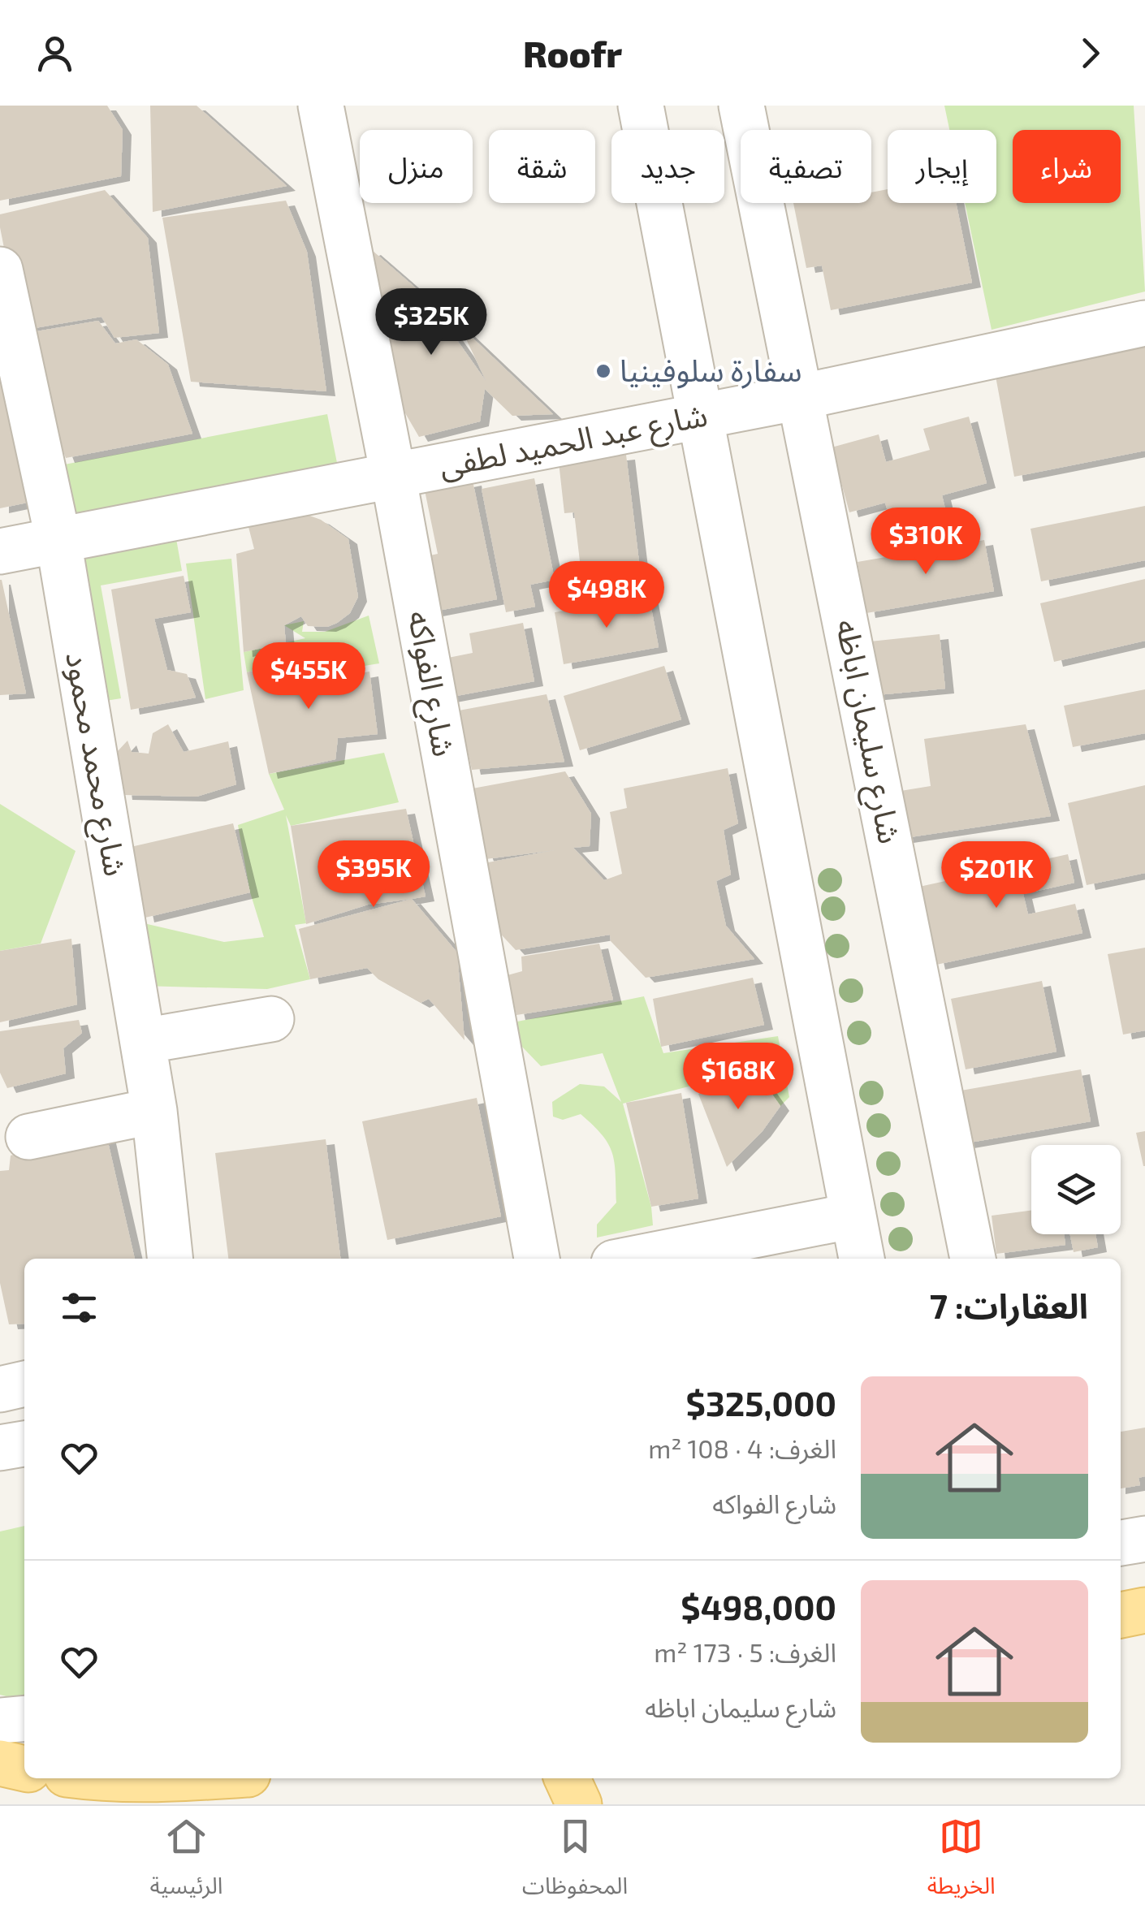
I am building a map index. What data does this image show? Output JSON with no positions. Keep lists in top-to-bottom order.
{
  "streets": {
    "street": [
      "شارع عبد الحميد لطفى",
      "شارع الفواكه",
      "شارع سليمان اباظه",
      "شارع محمد محمود"
    ]
  },
  "crossings": [
    ["شارع عبد الحميد لطفى", "شارع الفواكه"],
    ["شارع عبد الحميد لطفى", "شارع سليمان اباظه"],
    ["شارع عبد الحميد لطفى", "شارع محمد محمود"]
  ],
  "places": ["سفارة سلوفينيا"],
  "page": {
    "header": "Roofr",
    "chip": [
      "شراء",
      "إيجار",
      "تصفية",
      "جديد",
      "شقة",
      "منزل"
    ],
    "price": [
      "$325K",
      "$310K",
      "$498K",
      "$455K",
      "$395K",
      "$201K",
      "$168K"
    ],
    "heading": "العقارات: 7",
    "list": [
      {
        "name": "$325,000",
        "note": "الغرف: 4 · 108 m² · شارع الفواكه"
      },
      {
        "name": "$498,000",
        "note": "الغرف: 5 · 173 m² · شارع سليمان اباظه"
      }
    ],
    "tabs": ["الخريطة", "المحفوظات", "الرئيسية"]
  }
}
